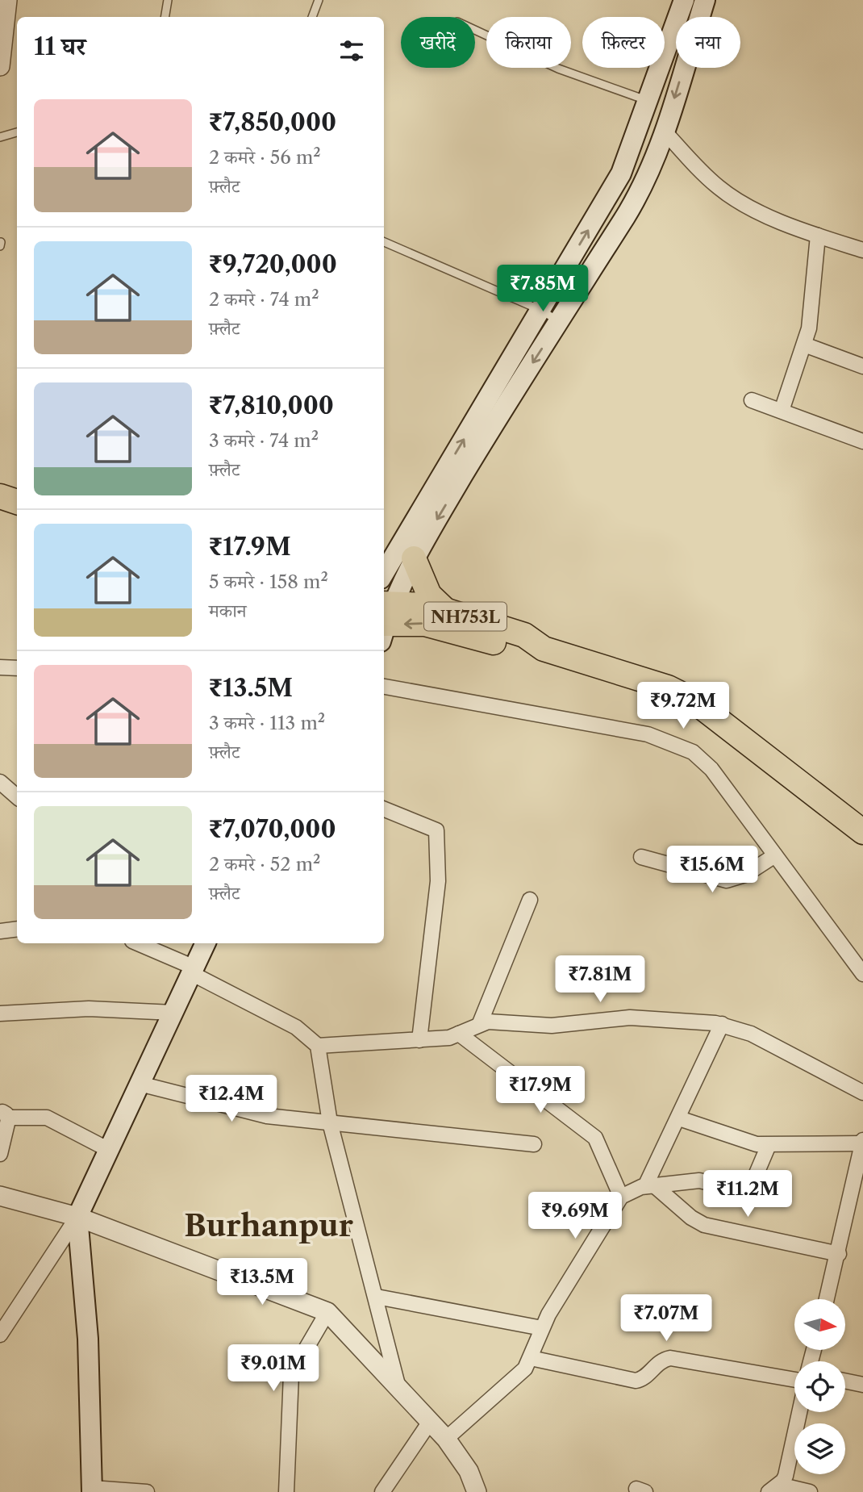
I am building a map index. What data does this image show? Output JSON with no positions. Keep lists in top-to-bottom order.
{
  "streets": {
    "highway": ["NH753L"]
  },
  "districts": ["Burhanpur"],
  "north": "right",
  "page": {
    "chip": [
      "खरीदें",
      "किराया",
      "फ़िल्टर",
      "नया"
    ],
    "heading": "11 घर",
    "list": [
      {
        "name": "₹7,850,000",
        "note": "2 कमरे · 56 m² · फ़्लैट"
      },
      {
        "name": "₹9,720,000",
        "note": "2 कमरे · 74 m² · फ़्लैट"
      },
      {
        "name": "₹7,810,000",
        "note": "3 कमरे · 74 m² · फ़्लैट"
      },
      {
        "name": "₹17.9M",
        "note": "5 कमरे · 158 m² · मकान"
      },
      {
        "name": "₹13.5M",
        "note": "3 कमरे · 113 m² · फ़्लैट"
      },
      {
        "name": "₹7,070,000",
        "note": "2 कमरे · 52 m² · फ़्लैट"
      }
    ],
    "price": [
      "₹7.85M",
      "₹9.72M",
      "₹15.6M",
      "₹7.81M",
      "₹17.9M",
      "₹12.4M",
      "₹11.2M",
      "₹9.69M",
      "₹13.5M",
      "₹7.07M",
      "₹9.01M"
    ]
  }
}
